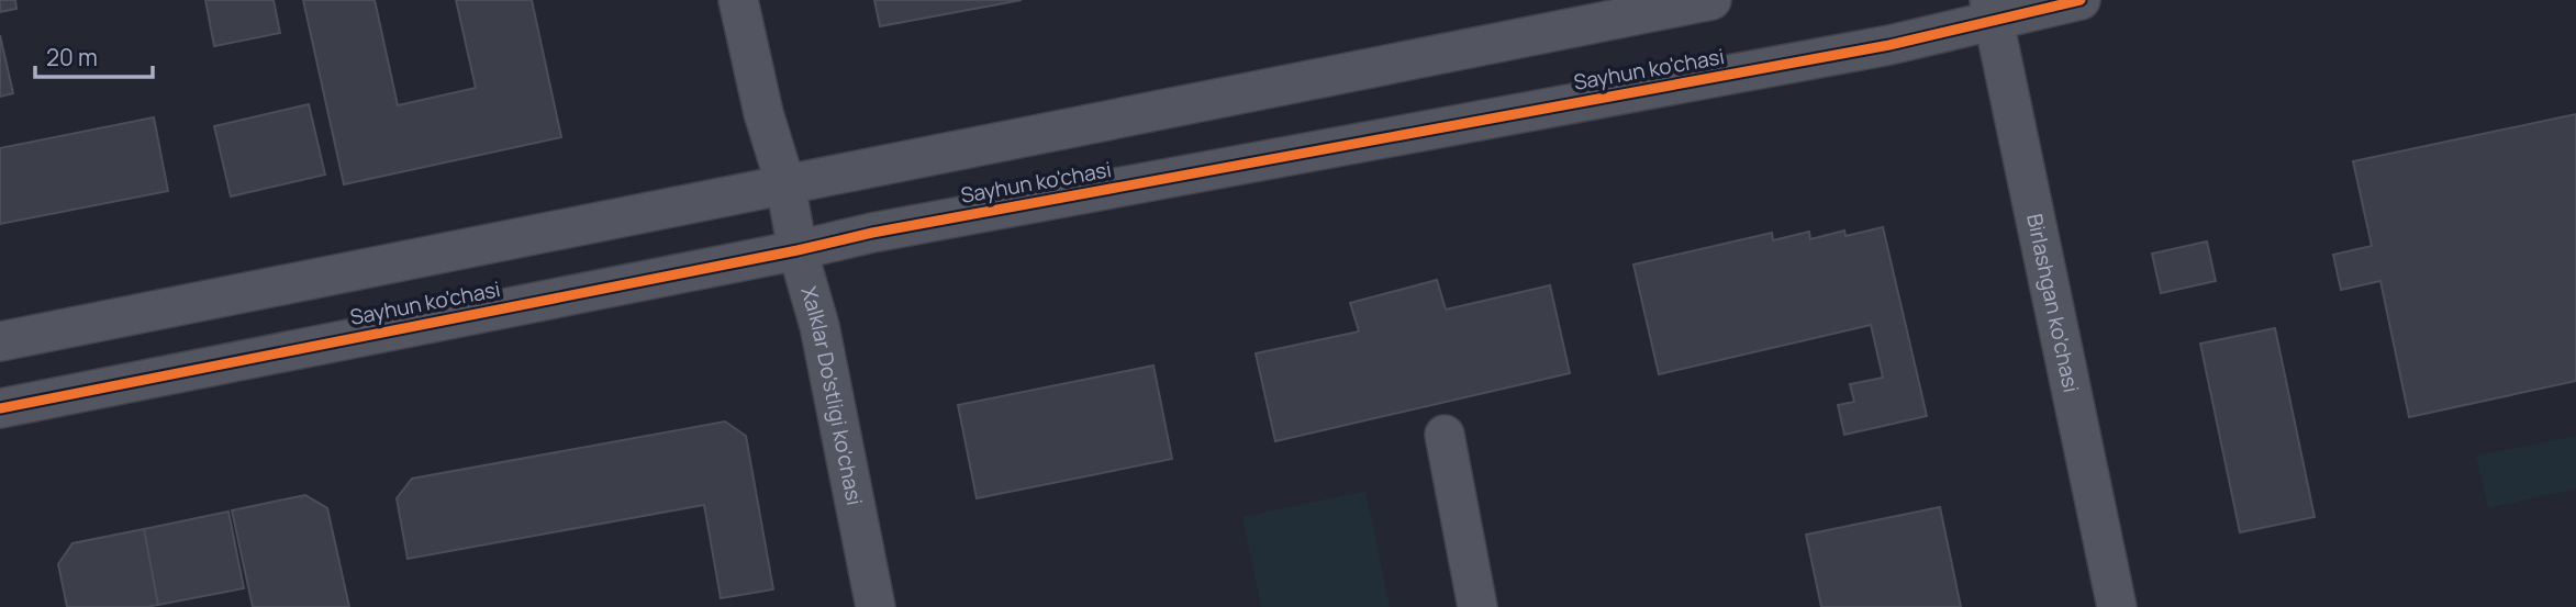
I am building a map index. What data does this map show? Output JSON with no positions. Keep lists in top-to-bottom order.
{
  "streets": {
    "street": ["Sayhun ko'chasi", "Birlashgan ko'chasi", "Xalklar Do'stligi ko'chasi"]
  },
  "crossings": [
    ["Sayhun ko'chasi", "Birlashgan ko'chasi"],
    ["Sayhun ko'chasi", "Xalklar Do'stligi ko'chasi"]
  ],
  "scale_bar": "20 m"
}
